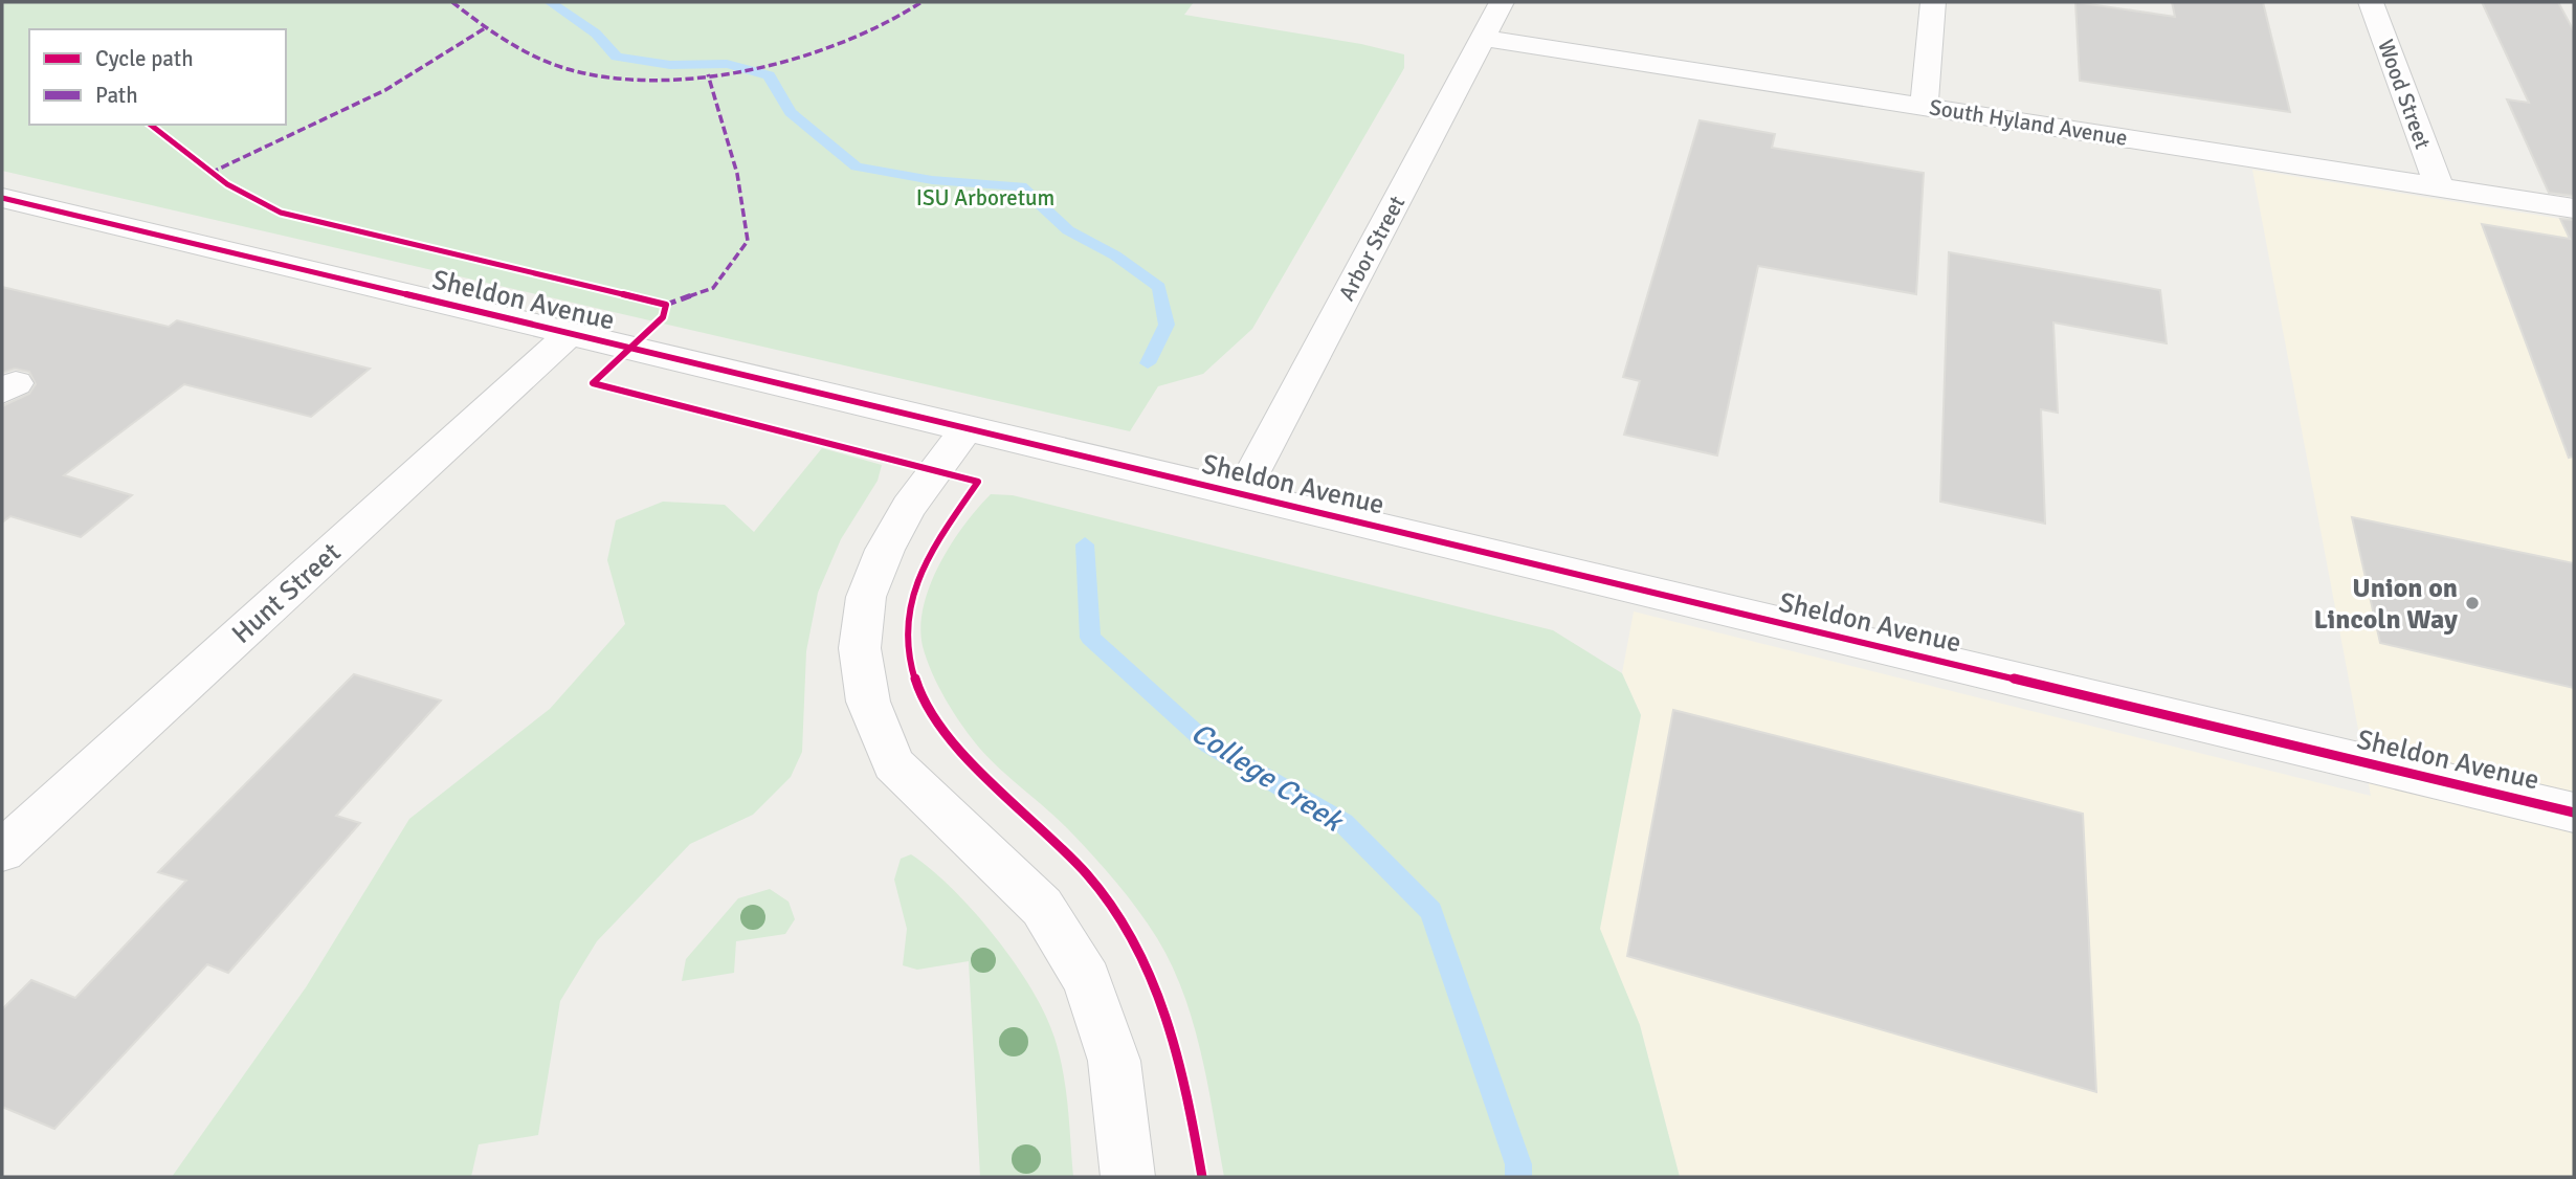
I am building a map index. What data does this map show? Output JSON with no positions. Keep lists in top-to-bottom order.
{
  "streets": {
    "street": [
      "Wood Street",
      "South Hyland Avenue",
      "Arbor Street",
      "Sheldon Avenue",
      "Hunt Street"
    ]
  },
  "crossings": [
    ["Wood Street", "South Hyland Avenue"],
    ["South Hyland Avenue", "Arbor Street"],
    ["Arbor Street", "Sheldon Avenue"],
    ["Sheldon Avenue", "Hunt Street"]
  ],
  "water": ["College Creek"],
  "parks": ["ISU Arboretum"],
  "places": ["Union on Lincoln Way"],
  "legend": ["Cycle path", "Path"]
}
